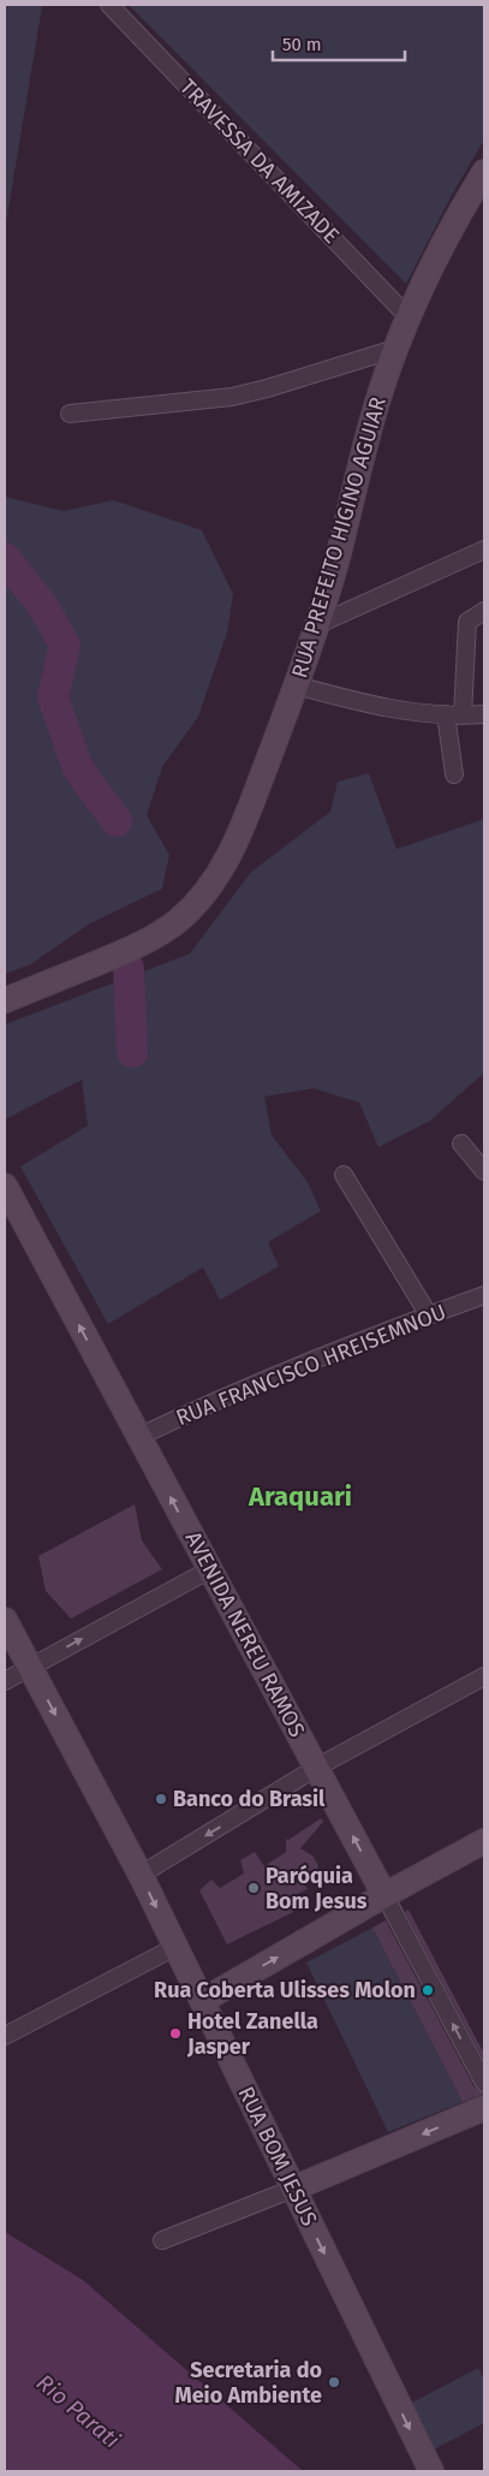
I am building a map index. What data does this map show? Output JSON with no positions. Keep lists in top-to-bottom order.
{
  "streets": {
    "main road": ["RUA PREFEITO HIGINO AGUIAR", "AVENIDA NEREU RAMOS", "RUA BOM JESUS"],
    "street": ["TRAVESSA DA AMIZADE", "RUA FRANCISCO HREISEMNOU"]
  },
  "crossings": [
    ["TRAVESSA DA AMIZADE", "RUA PREFEITO HIGINO AGUIAR"],
    ["RUA FRANCISCO HREISEMNOU", "AVENIDA NEREU RAMOS"]
  ],
  "one_way": ["AVENIDA NEREU RAMOS", "RUA BOM JESUS"],
  "districts": ["Araquari"],
  "water": ["Rio Parati"],
  "places": [
    "Banco do Brasil",
    "Paróquia Bom Jesus",
    "Rua Coberta Ulisses Molon",
    "Hotel Zanella Jasper",
    "Secretaria do Meio Ambiente"
  ],
  "scale_bar": "50 m"
}
